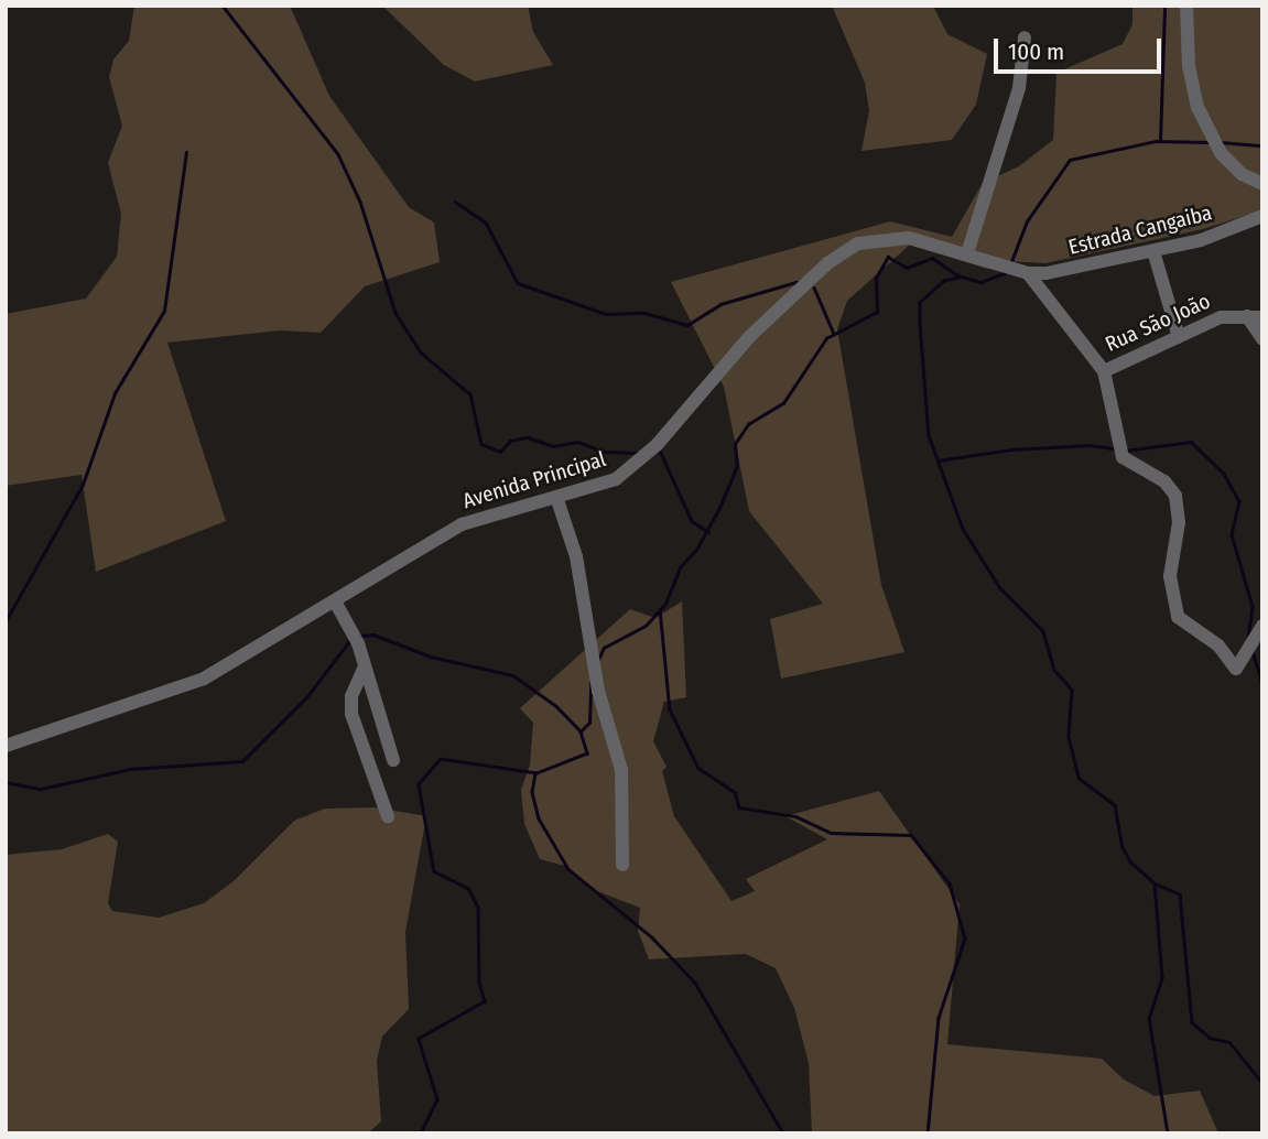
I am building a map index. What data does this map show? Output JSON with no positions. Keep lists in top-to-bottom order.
{
  "streets": {
    "street": ["Estrada Cangaiba", "Rua São João", "Avenida Principal"]
  },
  "crossings": [
    ["Estrada Cangaiba", "Rua São João"],
    ["Estrada Cangaiba", "Avenida Principal"],
    ["Rua São João", "Avenida Principal"]
  ],
  "scale_bar": "100 m"
}
